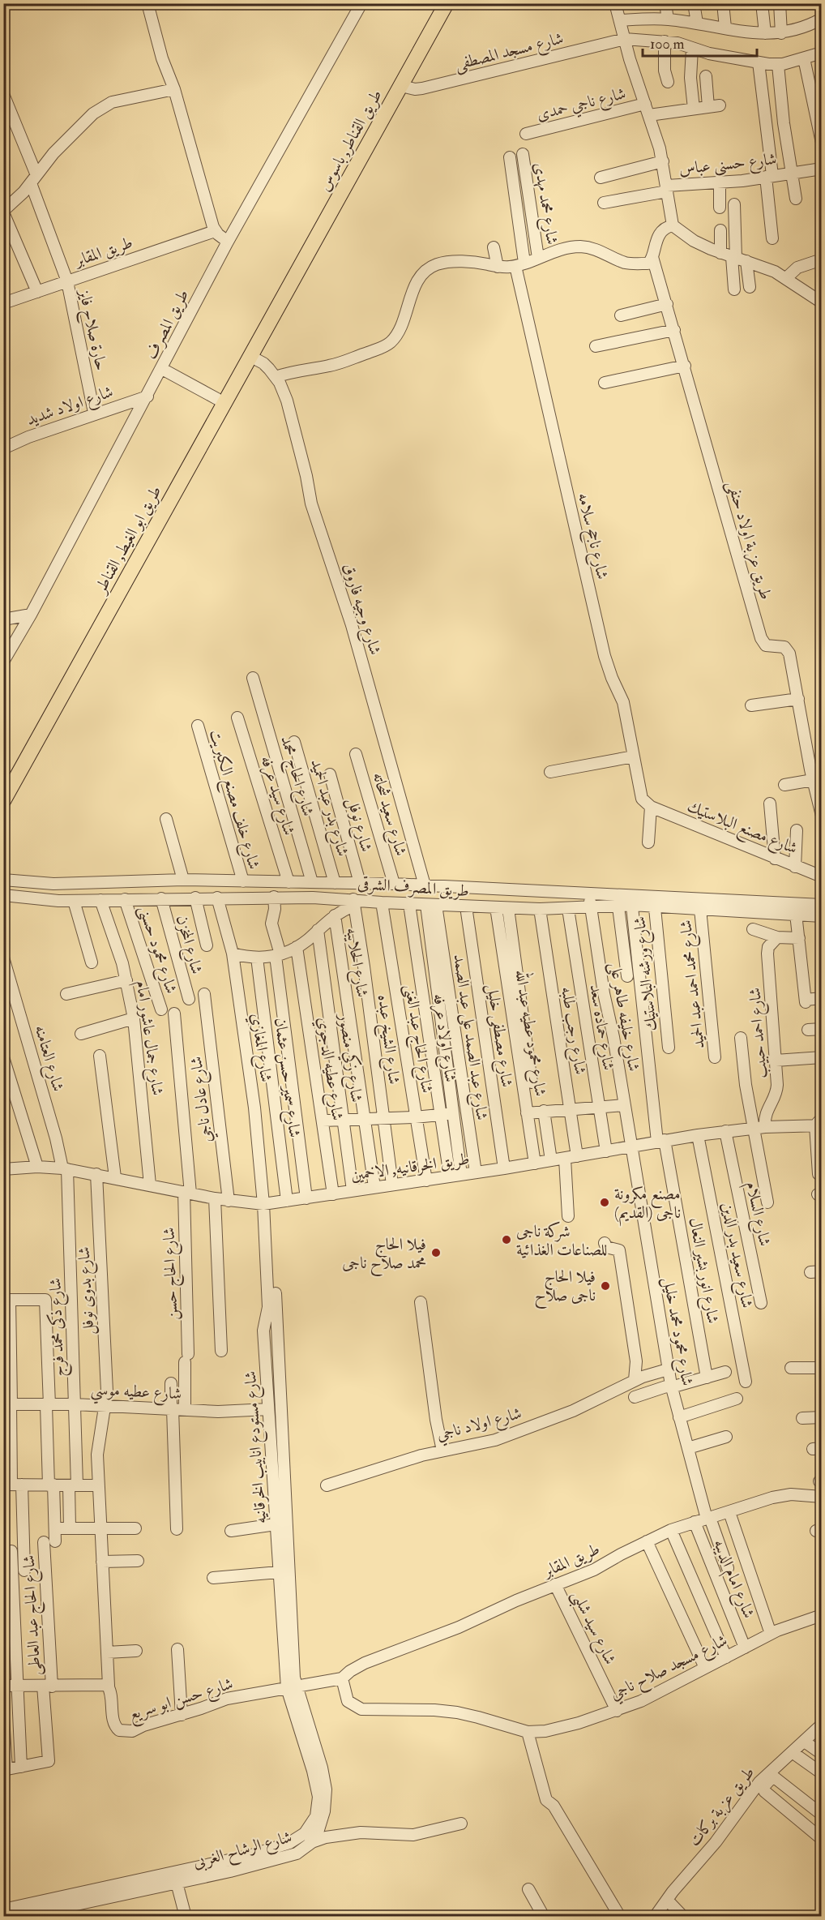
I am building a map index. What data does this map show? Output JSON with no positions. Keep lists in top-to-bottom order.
{
  "streets": {
    "main road": ["طريق القناطر, باسوس", "طريق ابو الغيط, القناطر"],
    "street": [
      "شارع مسجد المصطفى",
      "شارع ناجي حمدى",
      "شارع حسنى عباس",
      "شارع محمد مهدى",
      "طريق المقابر",
      "طريق المصرف",
      "حارة صلاح فايز",
      "شارع اولاد شديد",
      "شارع ناجح سلامه",
      "طريق عزبة اولاد حنفى",
      "شارع وجيه فاروق",
      "شارع الحاج محمد",
      "شارع سيد عرفه",
      "شارع خلف مصنع الكبريت",
      "شارع بدر عبد الحميد",
      "شارع سعيد شحاته",
      "شارع نوفل",
      "شارع مصنع البلاستيك",
      "طريق المصرف الشرقى",
      "شارع المخزن",
      "شارع محمود حسنى",
      "شارع الحلايبه",
      "شارع ورشه البلاستيك",
      "شارع محمد احمد عبد الحميد",
      "شارع خليفه طاهر على",
      "شارع حماده سعد",
      "شارع رجب طلبه",
      "شارع محمود عطيه عبد الله",
      "شارع احمد حبيب",
      "شارع مصطفى خليل",
      "شارع عبد الصمد على عبد الصمد",
      "شارع جمال عاشور امام",
      "شارع اولاد عرفه",
      "شارع الحاج عبد الغنى",
      "شارع الشيخ عبده",
      "شارع المغازي",
      "شارع العتامنه",
      "شارع زكي منصور",
      "شارع عطيه الدجوي",
      "شارع سمير حسن عثمان",
      "شارع عادل ناجي",
      "طريق الخرقانيه, الاخمين",
      "شارع السلام",
      "شارع سعيد بدر الدين",
      "شارع انور بشير النعال",
      "شارع الحاج حسن",
      "شارع بدوى نوفل",
      "شارع ذكى محمد فرج",
      "شارع محمود محمد خليل",
      "شارع عطيه موسي",
      "شارع اولاد ناجي",
      "شارع مستودع انابيب الخرقانيه",
      "شارع امام الديبه",
      "شارع الحاج عبد العاطى",
      "شارع سيد شلبى",
      "شارع مسجد صلاح ناجي",
      "شارع حسن ابو سريع",
      "طريق عزبة بركات",
      "شارع الرشاح الغربى"
    ]
  },
  "crossings": [
    ["شارع مسجد المصطفى", "طريق القناطر, باسوس"],
    ["طريق القناطر, باسوس", "طريق ابو الغيط, القناطر"],
    ["طريق المقابر", "حارة صلاح فايز"],
    ["طريق المقابر", "شارع محمود محمد خليل"],
    ["طريق المقابر", "شارع امام الديبه"],
    ["طريق المقابر", "شارع سيد شلبى"],
    ["طريق المقابر", "شارع مسجد صلاح ناجي"],
    ["طريق المصرف", "شارع اولاد شديد"],
    ["حارة صلاح فايز", "شارع اولاد شديد"],
    ["شارع ناجح سلامه", "شارع مصنع البلاستيك"],
    ["طريق ابو الغيط, القناطر", "شارع وجيه فاروق"],
    ["شارع وجيه فاروق", "طريق المصرف الشرقى"],
    ["شارع الحاج محمد", "طريق المصرف الشرقى"],
    ["شارع سيد عرفه", "طريق المصرف الشرقى"],
    ["شارع خلف مصنع الكبريت", "طريق المصرف الشرقى"],
    ["شارع بدر عبد الحميد", "طريق المصرف الشرقى"],
    ["شارع سعيد شحاته", "طريق المصرف الشرقى"],
    ["شارع نوفل", "طريق المصرف الشرقى"],
    ["طريق المصرف الشرقى", "شارع المخزن"],
    ["طريق المصرف الشرقى", "شارع محمود حسنى"],
    ["طريق المصرف الشرقى", "شارع ورشه البلاستيك"],
    ["طريق المصرف الشرقى", "شارع محمد احمد عبد الحميد"],
    ["طريق المصرف الشرقى", "شارع خليفه طاهر على"],
    ["طريق المصرف الشرقى", "شارع حماده سعد"],
    ["طريق المصرف الشرقى", "شارع رجب طلبه"],
    ["طريق المصرف الشرقى", "شارع محمود عطيه عبد الله"],
    ["طريق المصرف الشرقى", "شارع مصطفى خليل"],
    ["طريق المصرف الشرقى", "شارع عبد الصمد على عبد الصمد"],
    ["طريق المصرف الشرقى", "شارع جمال عاشور امام"],
    ["طريق المصرف الشرقى", "شارع اولاد عرفه"],
    ["طريق المصرف الشرقى", "شارع الحاج عبد الغنى"],
    ["طريق المصرف الشرقى", "شارع الشيخ عبده"],
    ["طريق المصرف الشرقى", "شارع المغازي"],
    ["طريق المصرف الشرقى", "شارع انور بشير النعال"],
    ["شارع الحلايبه", "طريق الخرقانيه, الاخمين"],
    ["شارع خليفه طاهر على", "طريق الخرقانيه, الاخمين"],
    ["شارع خليفه طاهر على", "شارع محمود محمد خليل"],
    ["شارع حماده سعد", "طريق الخرقانيه, الاخمين"],
    ["شارع رجب طلبه", "طريق الخرقانيه, الاخمين"],
    ["شارع محمود عطيه عبد الله", "طريق الخرقانيه, الاخمين"],
    ["شارع احمد حبيب", "طريق الخرقانيه, الاخمين"],
    ["شارع مصطفى خليل", "طريق الخرقانيه, الاخمين"],
    ["شارع عبد الصمد على عبد الصمد", "طريق الخرقانيه, الاخمين"],
    ["شارع جمال عاشور امام", "طريق الخرقانيه, الاخمين"],
    ["شارع اولاد عرفه", "طريق الخرقانيه, الاخمين"],
    ["شارع الحاج عبد الغنى", "طريق الخرقانيه, الاخمين"],
    ["شارع الشيخ عبده", "طريق الخرقانيه, الاخمين"],
    ["شارع المغازي", "طريق الخرقانيه, الاخمين"],
    ["شارع المغازي", "شارع مستودع انابيب الخرقانيه"],
    ["شارع العتامنه", "طريق الخرقانيه, الاخمين"],
    ["شارع العتامنه", "شارع ذكى محمد فرج"],
    ["شارع زكي منصور", "طريق الخرقانيه, الاخمين"],
    ["شارع عطيه الدجوي", "طريق الخرقانيه, الاخمين"],
    ["شارع سمير حسن عثمان", "طريق الخرقانيه, الاخمين"],
    ["شارع عادل ناجي", "طريق الخرقانيه, الاخمين"],
    ["طريق الخرقانيه, الاخمين", "شارع السلام"],
    ["طريق الخرقانيه, الاخمين", "شارع سعيد بدر الدين"],
    ["طريق الخرقانيه, الاخمين", "شارع انور بشير النعال"],
    ["طريق الخرقانيه, الاخمين", "شارع الحاج حسن"],
    ["طريق الخرقانيه, الاخمين", "شارع بدوى نوفل"],
    ["طريق الخرقانيه, الاخمين", "شارع ذكى محمد فرج"],
    ["طريق الخرقانيه, الاخمين", "شارع محمود محمد خليل"],
    ["طريق الخرقانيه, الاخمين", "شارع مستودع انابيب الخرقانيه"],
    ["شارع الحاج حسن", "شارع عطيه موسي"],
    ["شارع بدوى نوفل", "شارع عطيه موسي"],
    ["شارع بدوى نوفل", "شارع حسن ابو سريع"],
    ["شارع ذكى محمد فرج", "شارع عطيه موسي"],
    ["شارع محمود محمد خليل", "شارع اولاد ناجي"],
    ["شارع عطيه موسي", "شارع مستودع انابيب الخرقانيه"],
    ["شارع عطيه موسي", "شارع الحاج عبد العاطى"],
    ["شارع مستودع انابيب الخرقانيه", "شارع حسن ابو سريع"],
    ["شارع مستودع انابيب الخرقانيه", "شارع الرشاح الغربى"],
    ["شارع امام الديبه", "شارع مسجد صلاح ناجي"],
    ["شارع سيد شلبى", "شارع مسجد صلاح ناجي"],
    ["شارع حسن ابو سريع", "شارع الرشاح الغربى"]
  ],
  "places": [
    "مصنع مكرونة ناجى (القديم)",
    "شركة ناجى للصناعات الغذائية",
    "فيلا الحاج محمد صلاح ناجى",
    "فيلا الحاج ناجى صلاح"
  ],
  "scale_bar": "100 m"
}
